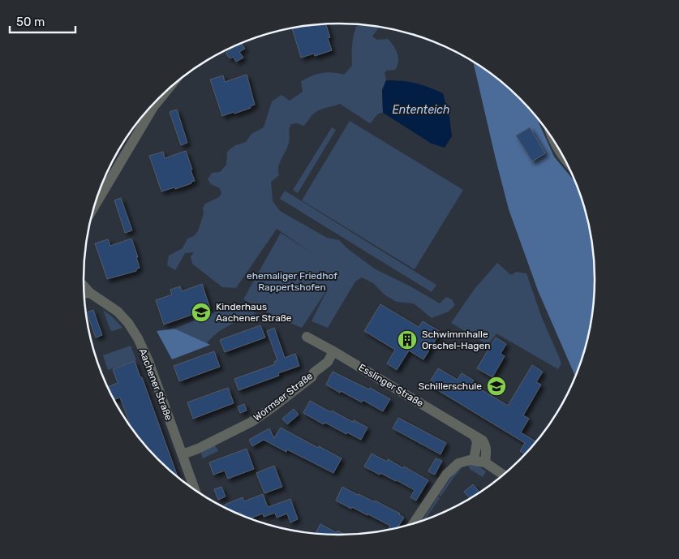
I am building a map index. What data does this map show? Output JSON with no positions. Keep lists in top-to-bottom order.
{
  "streets": {
    "street": ["Aachener Straße", "Esslinger Straße", "Wormser Straße"]
  },
  "crossings": [
    ["Aachener Straße", "Wormser Straße"],
    ["Esslinger Straße", "Wormser Straße"]
  ],
  "water": ["Ententeich"],
  "parks": ["ehemaliger Friedhof Rappertshofen"],
  "places": {
    "school or university": ["Kinderhaus Aachener Straße", "Schillerschule"],
    "building": ["Schwimmhalle Orschel-Hagen"]
  },
  "scale_bar": "50 m"
}
